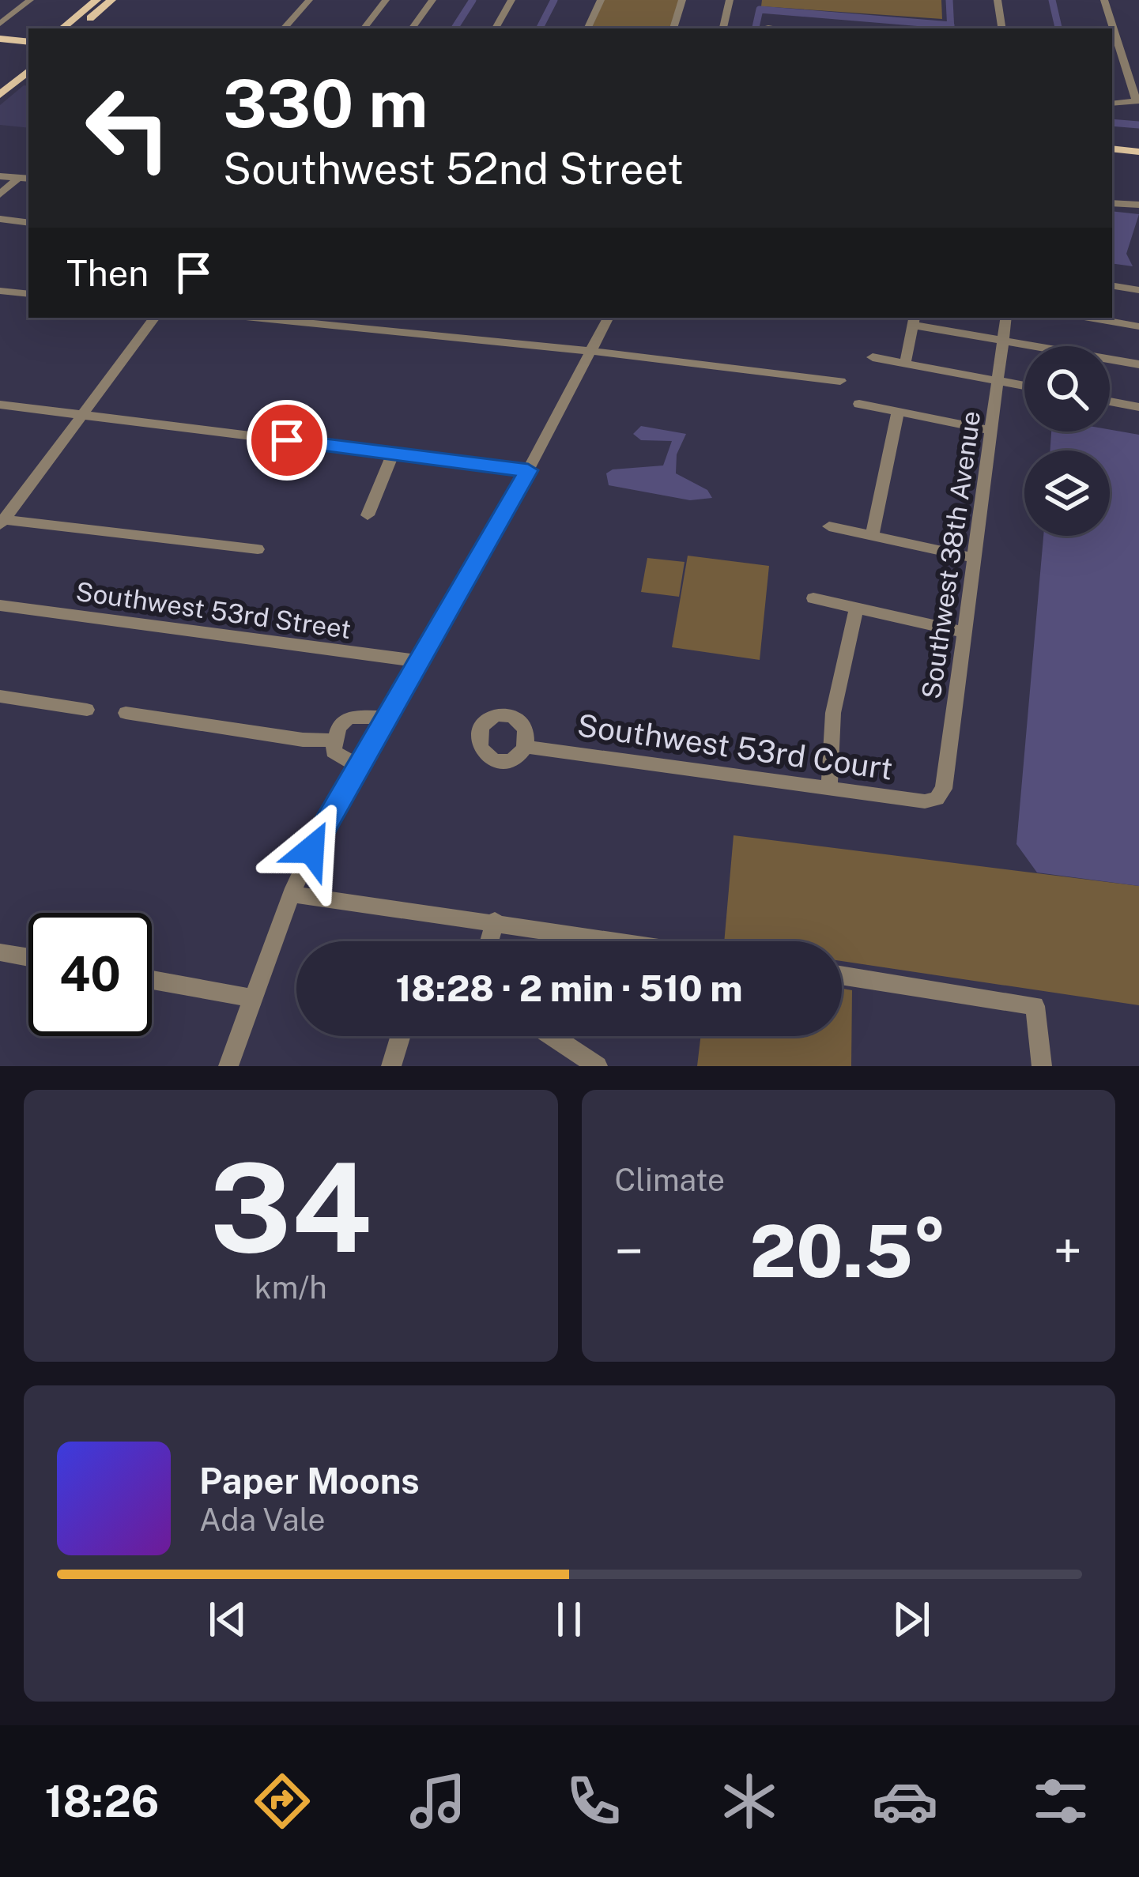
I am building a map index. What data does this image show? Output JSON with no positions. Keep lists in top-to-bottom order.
{
  "streets": {
    "street": ["Southwest 38th Avenue", "Southwest 53rd Street", "Southwest 53rd Court"]
  },
  "crossings": [
    ["Southwest 38th Avenue", "Southwest 53rd Court"]
  ],
  "page": {
    "turn": ["330 m", "Southwest 52nd Street"],
    "then": "Then",
    "limit": "40",
    "trip": "18:28 · 2 min · 510 m",
    "tile": [
      ["34", "km/h"],
      "Climate"
    ],
    "heat": ["−", "20.5°", "+"],
    "song": ["Paper Moons", "Ada Vale"],
    "tabs": "18:26"
  }
}
